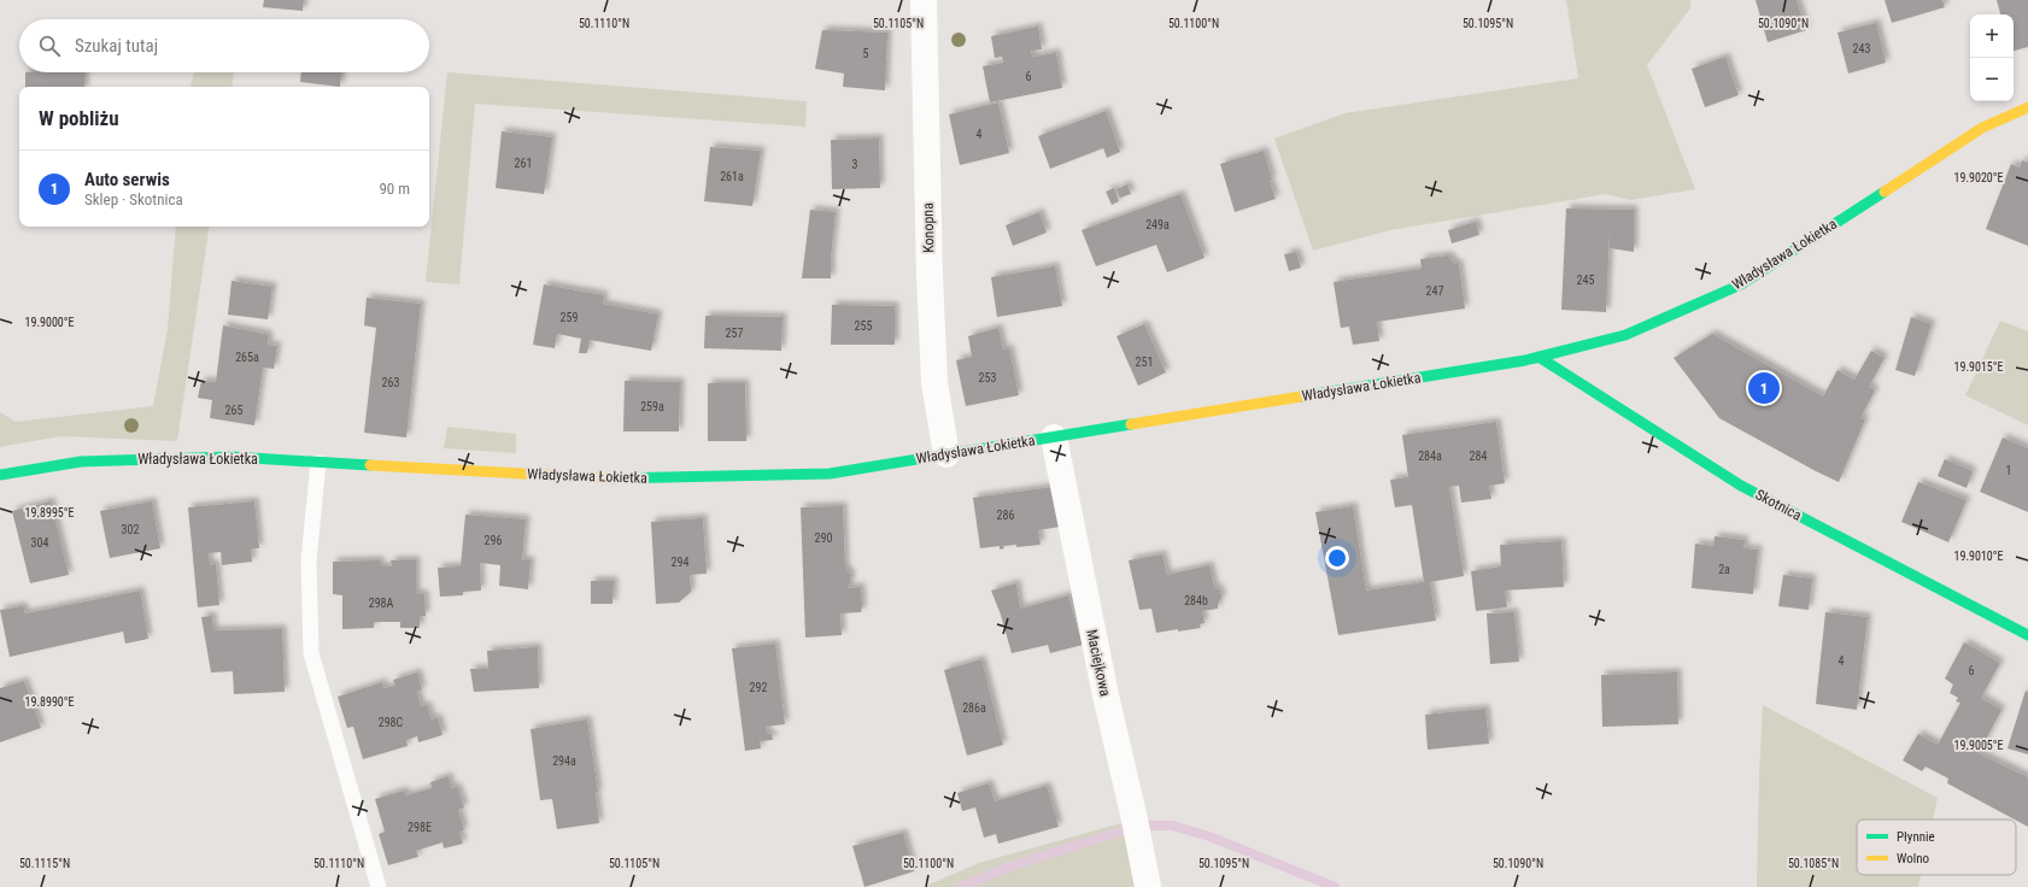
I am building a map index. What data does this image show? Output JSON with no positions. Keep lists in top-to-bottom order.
{
  "streets": {
    "street": [
      "Konopna",
      "Władysława Łokietka",
      "Skotnica",
      "Maciejkowa"
    ]
  },
  "crossings": [
    ["Konopna", "Władysława Łokietka"],
    ["Władysława Łokietka", "Skotnica"],
    ["Władysława Łokietka", "Maciejkowa"]
  ],
  "house_numbers": [
    "243",
    "5",
    "6",
    "4",
    "261",
    "3",
    "261a",
    "249a",
    "245",
    "247",
    "259",
    "255",
    "257",
    "265a",
    "251",
    "253",
    "263",
    "259a",
    "265",
    "284a",
    "284",
    "1",
    "286",
    "302",
    "290",
    "296",
    "304",
    "294",
    "2a",
    "284b",
    "298A",
    "4",
    "6",
    "292",
    "286a",
    "298C",
    "294a",
    "298E"
  ],
  "legend": ["Płynnie", "Wolno"],
  "page": {
    "map_buttons": ["+", "−"],
    "search": "Szukaj tutaj",
    "heading": "W pobliżu",
    "list": [
      {
        "mark": "1",
        "name": "Auto serwis",
        "note": "Sklep · Skotnica",
        "value": "90 m"
      }
    ],
    "pins": "1"
  },
  "coordinates": [
    "50.1110°N",
    "50.1105°N",
    "50.1100°N",
    "50.1095°N",
    "50.1090°N",
    "19.9020°E",
    "19.9000°E",
    "19.9015°E",
    "19.8995°E",
    "19.9010°E",
    "19.8990°E",
    "19.9005°E",
    "50.1115°N",
    "50.1085°N"
  ]
}
